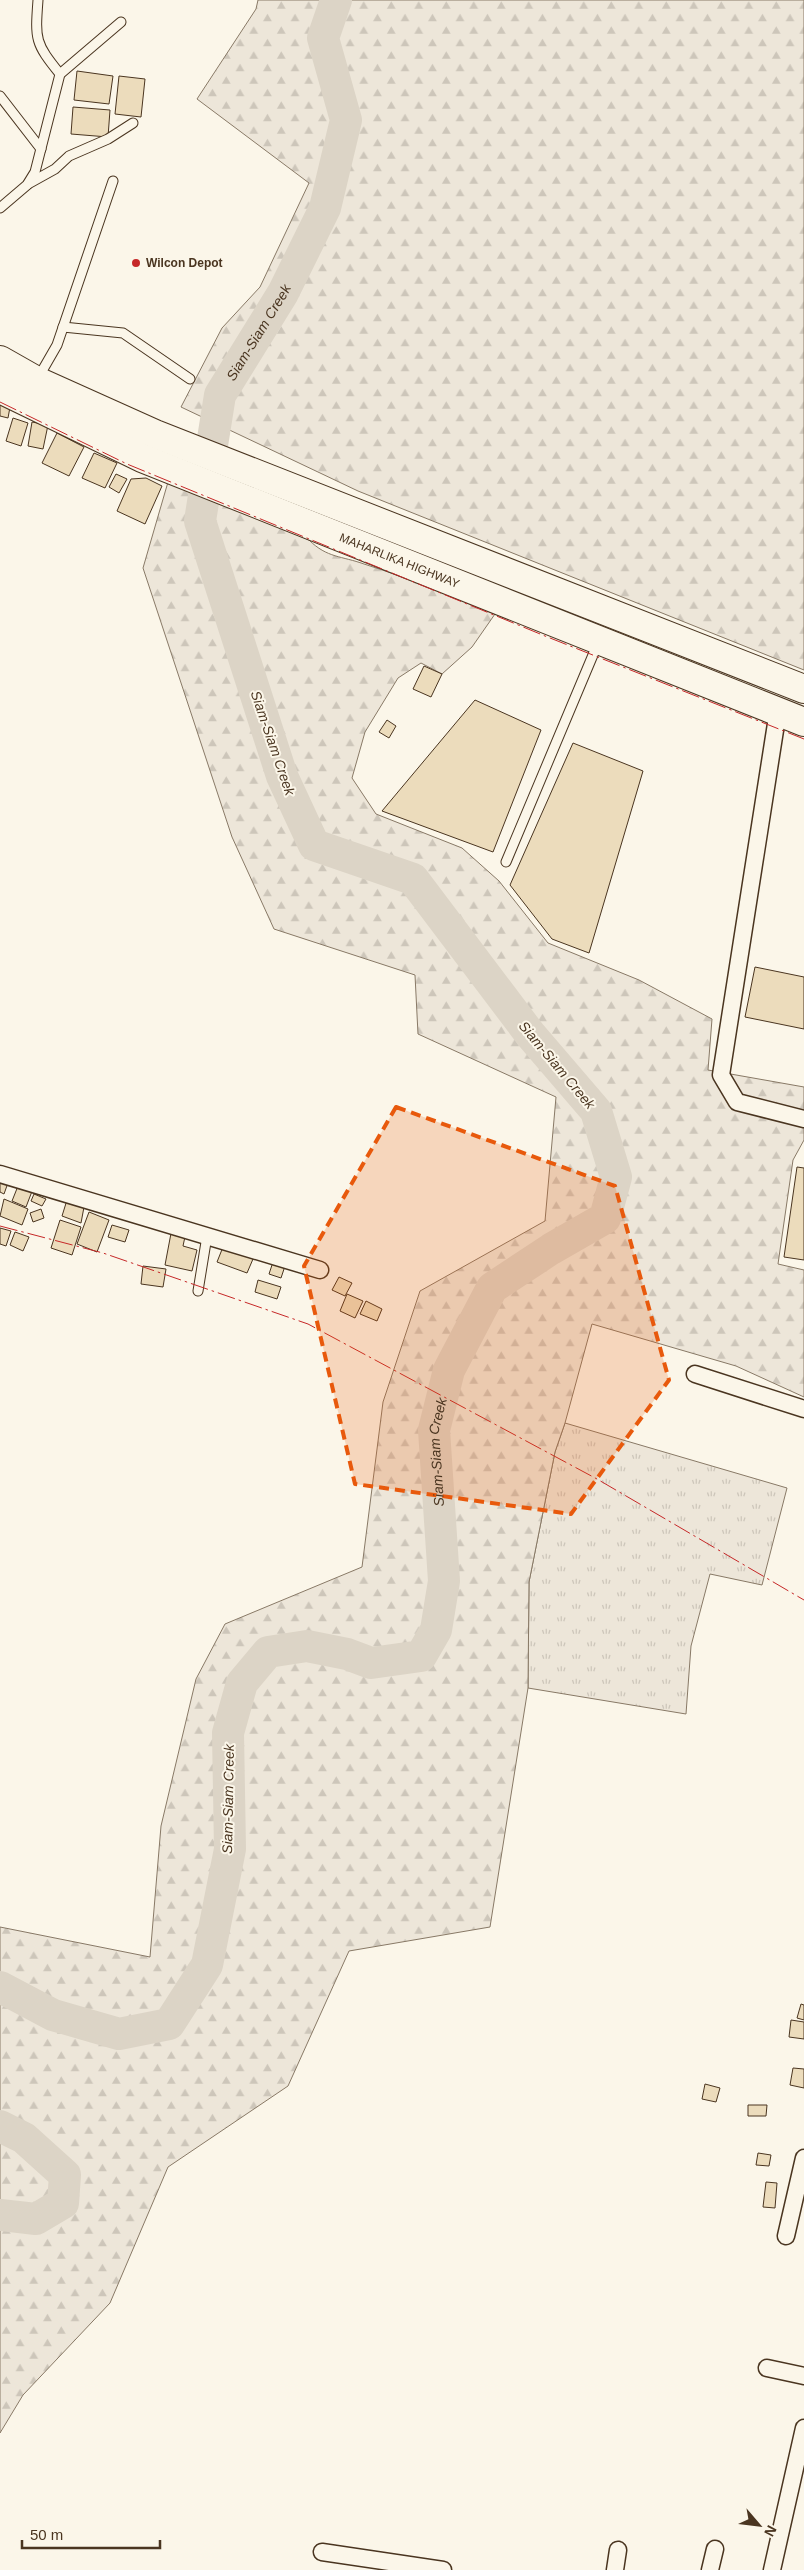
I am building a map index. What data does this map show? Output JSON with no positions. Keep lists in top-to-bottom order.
{
  "streets": {
    "highway": ["MAHARLIKA HIGHWAY"]
  },
  "water": ["Siam-Siam Creek"],
  "places": ["Wilcon Depot"],
  "scale_bar": "50 m",
  "north": "bottom right"
}
